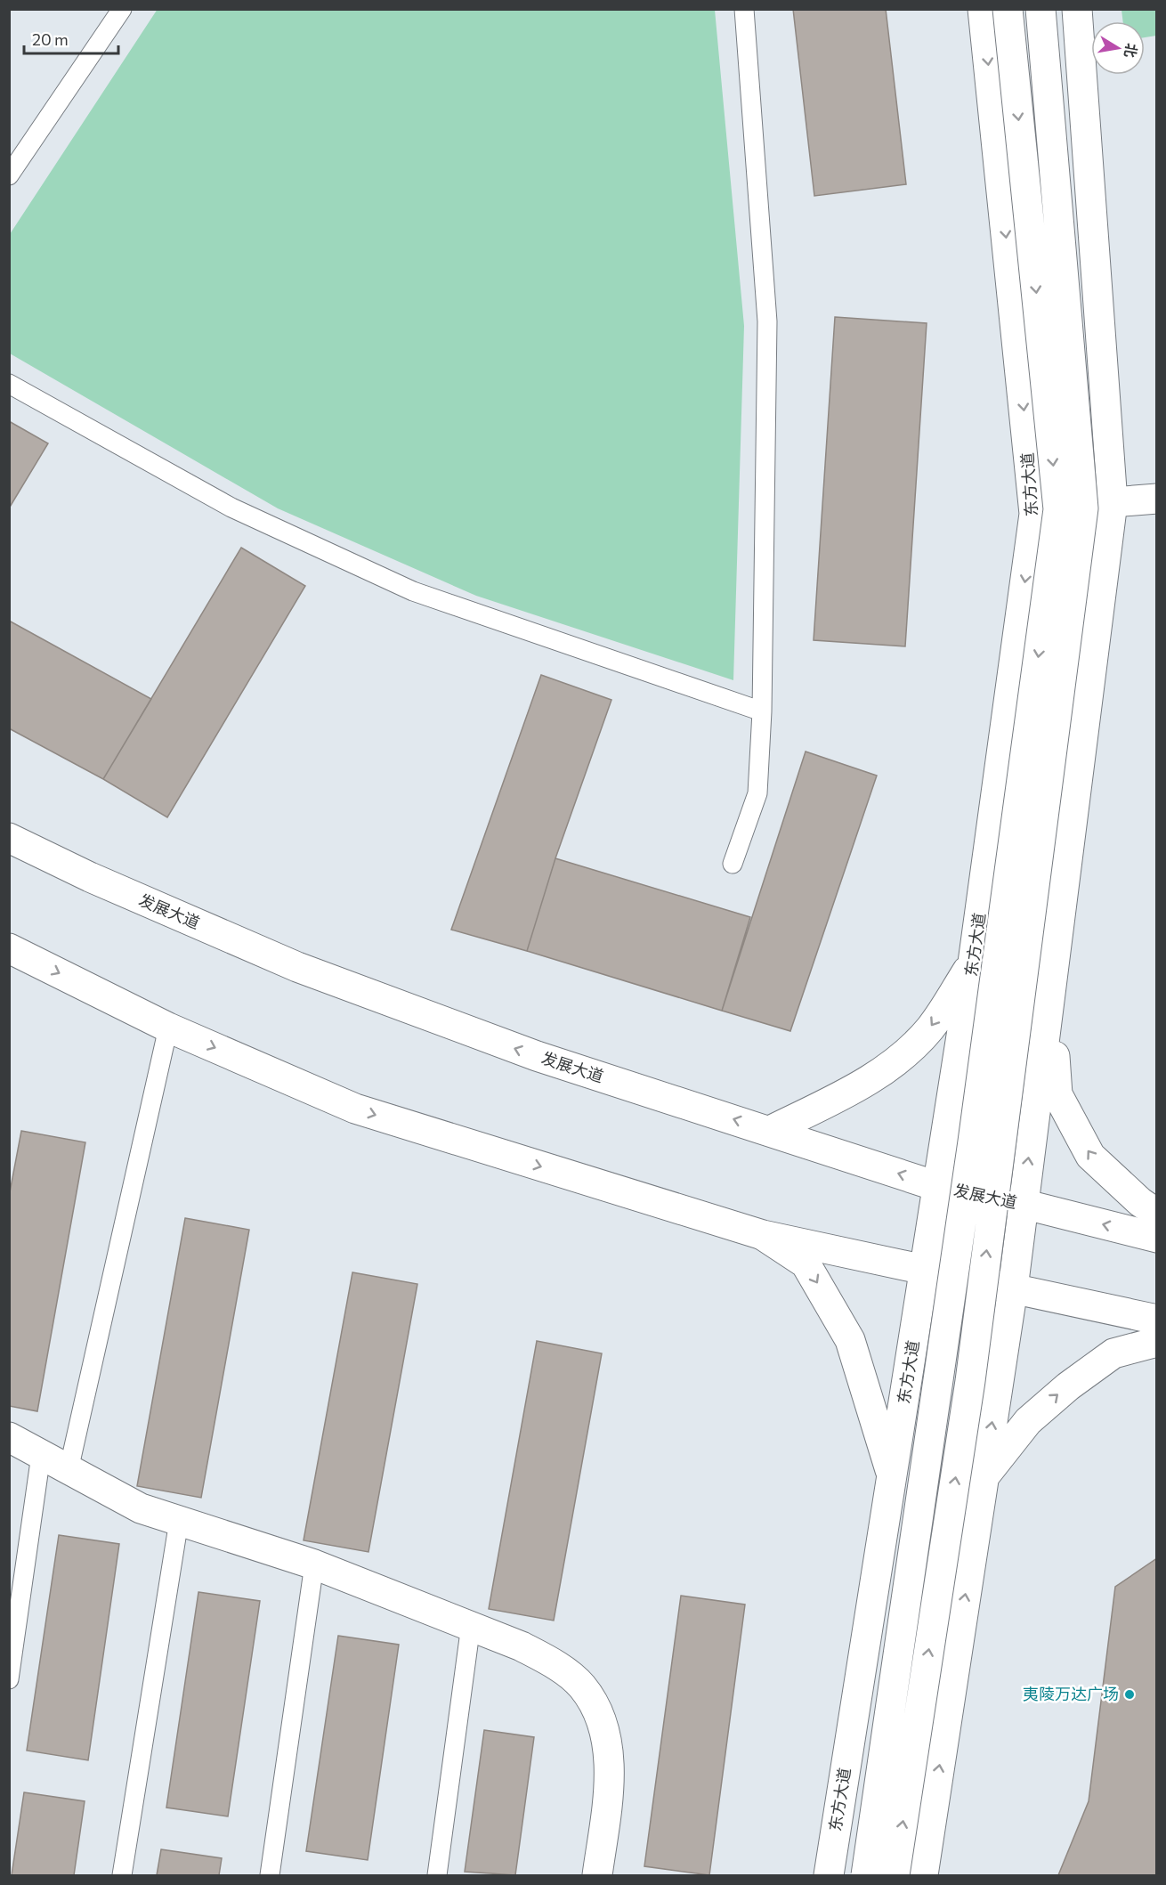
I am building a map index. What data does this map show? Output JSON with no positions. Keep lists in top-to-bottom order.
{
  "streets": {
    "main road": ["东方大道", "发展大道"]
  },
  "crossings": [
    ["东方大道", "发展大道"]
  ],
  "places": ["夷陵万达广场"],
  "scale_bar": "20 m",
  "north": "right"
}
